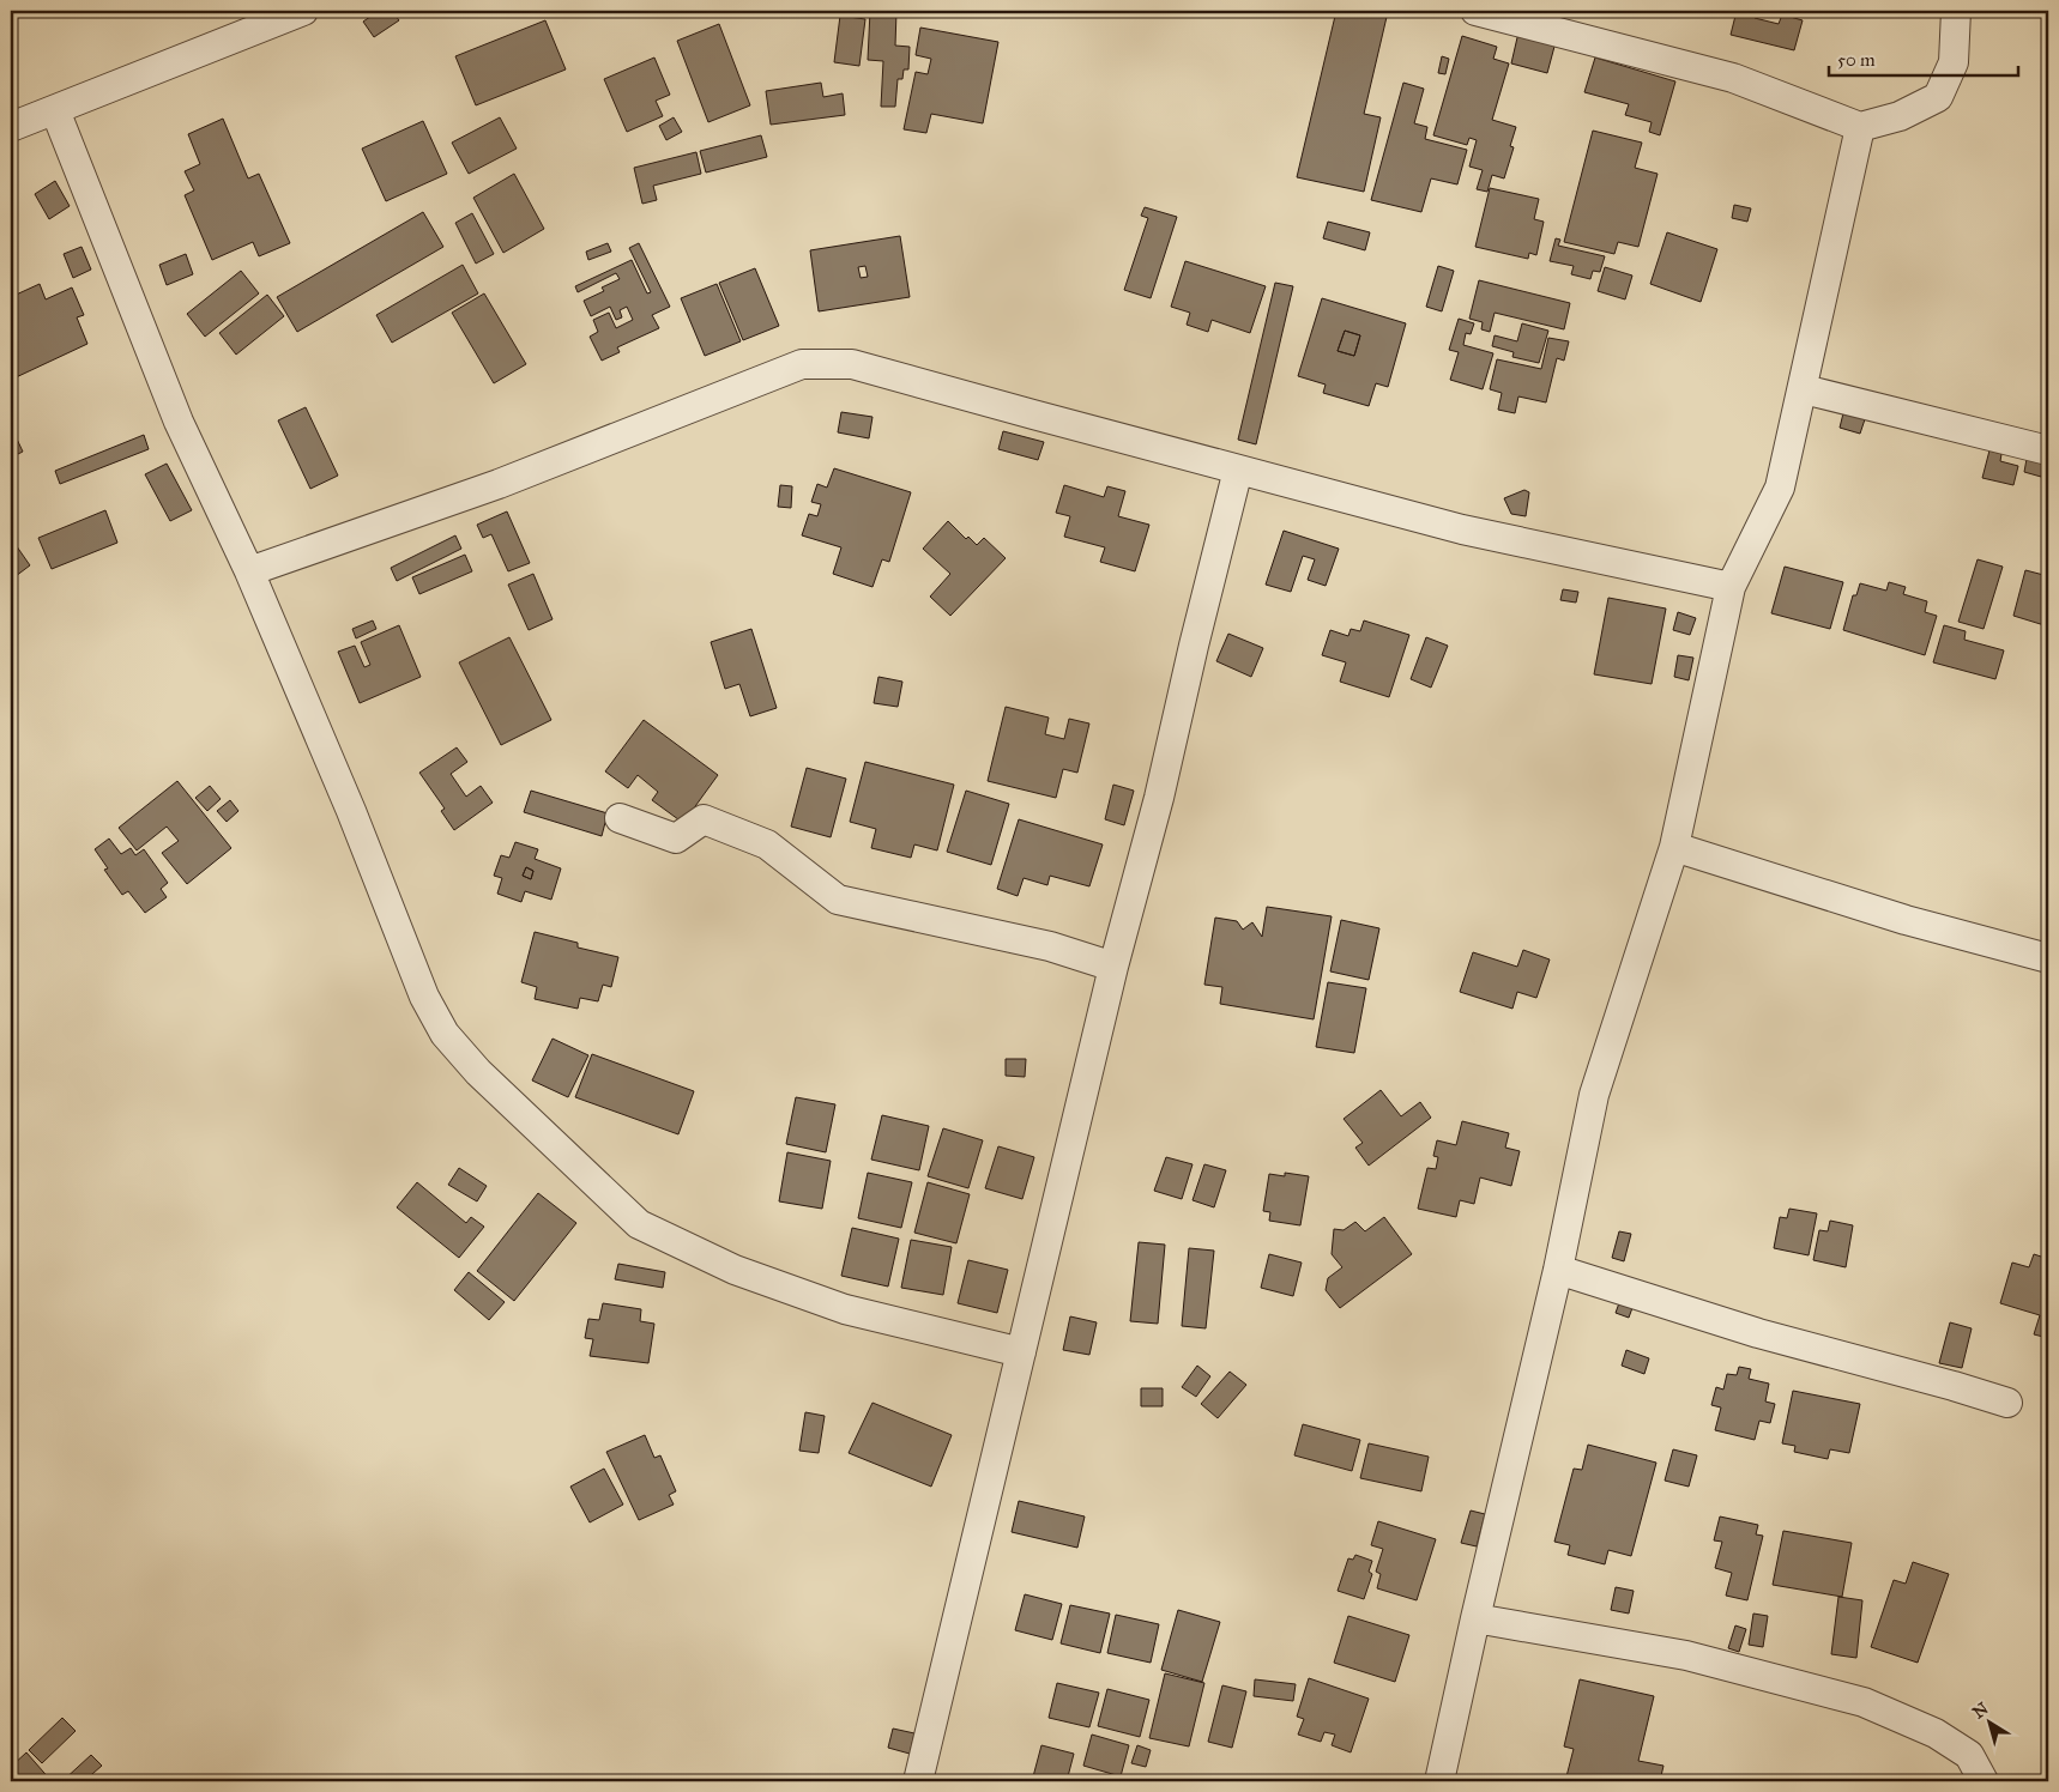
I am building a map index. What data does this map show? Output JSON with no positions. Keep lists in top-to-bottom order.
{
  "scale_bar": "50 m",
  "north": "top left"
}
